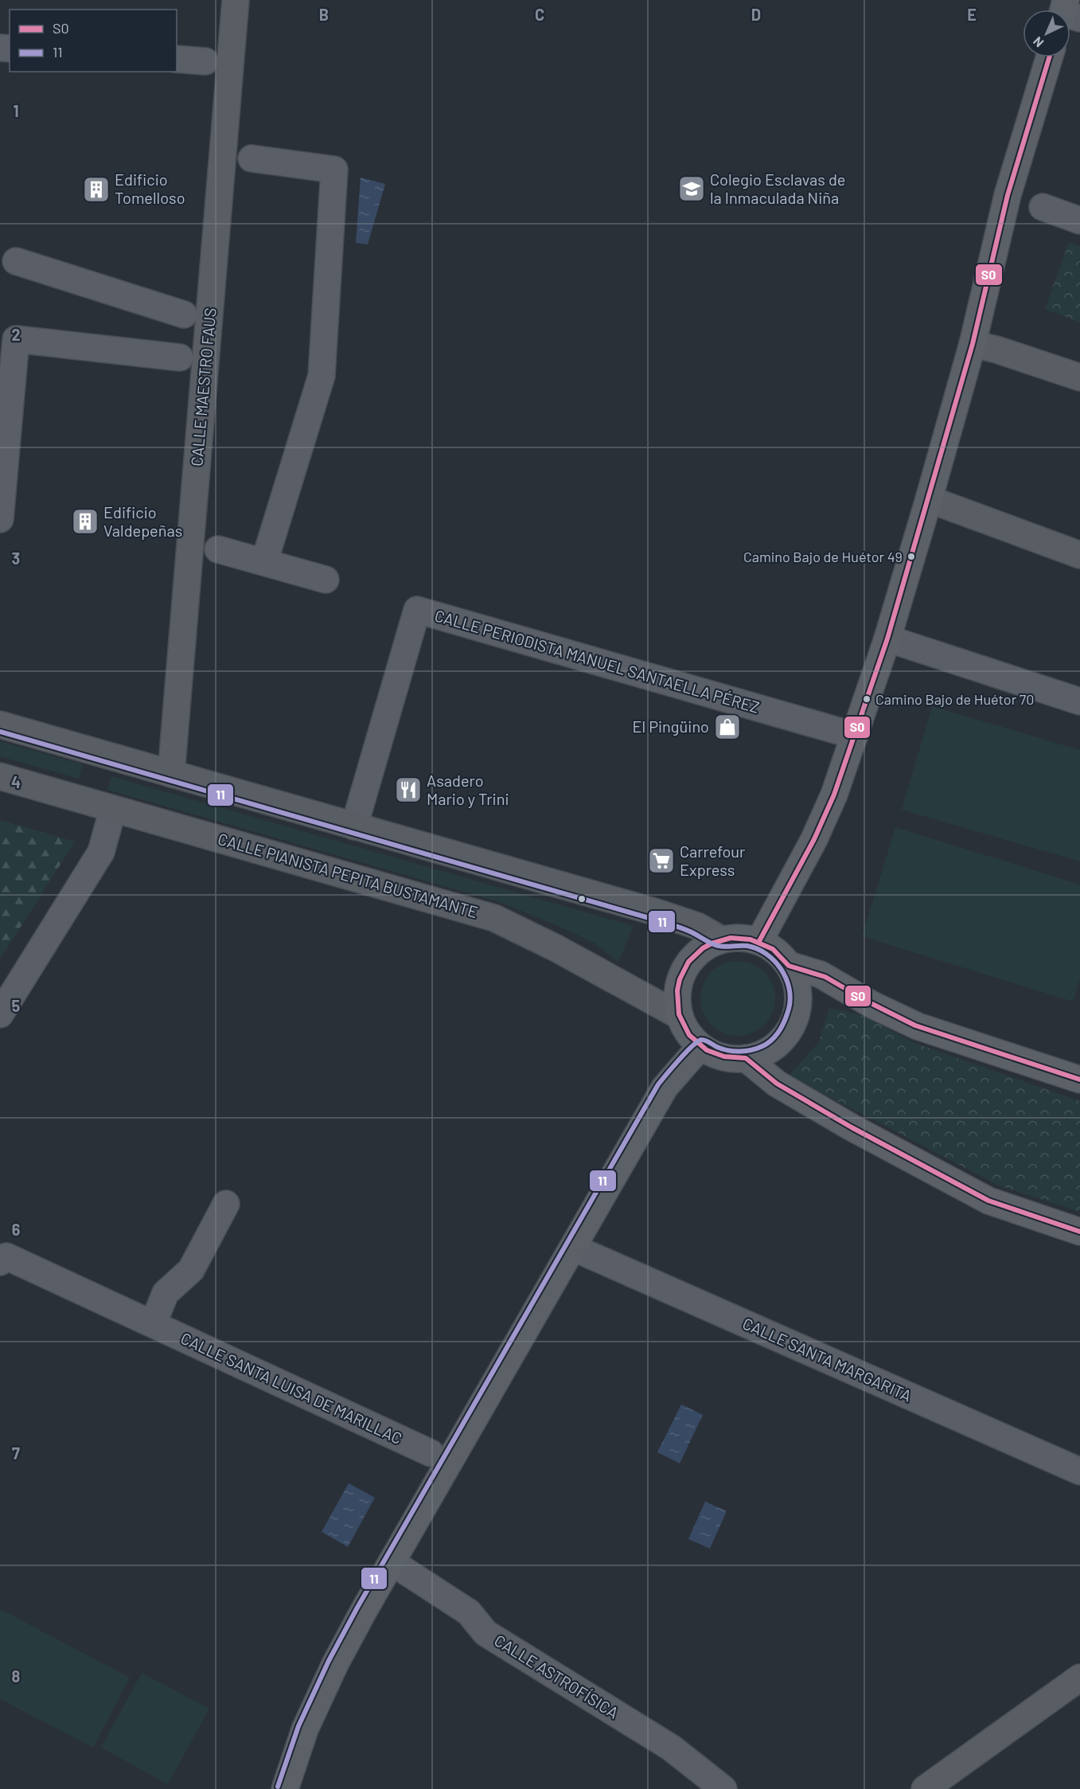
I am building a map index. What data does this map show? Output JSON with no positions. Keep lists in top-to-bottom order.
{
  "streets": {
    "main road": ["CALLE MAESTRO FAUS", "CALLE PIANISTA PEPITA BUSTAMANTE"],
    "street": [
      "CALLE PERIODISTA MANUEL SANTAELLA PÉREZ",
      "CALLE SANTA MARGARITA",
      "CALLE SANTA LUISA DE MARILLAC",
      "CALLE ASTROFÍSICA"
    ]
  },
  "places": {
    "school or university": ["Colegio Esclavas de la Inmaculada Niña"],
    "building": ["Edificio Tomelloso", "Edificio Valdepeñas"],
    "other": ["Camino Bajo de Huétor 49", "Camino Bajo de Huétor 70"],
    "shop": ["El Pingüino"],
    "restaurant": ["Asadero Mario y Trini"],
    "supermarket": ["Carrefour Express"]
  },
  "lines": ["transit line S0", "transit line 11"],
  "legend": ["S0", "11"],
  "north": "bottom left",
  "grid": {
    "columns": [
      "B",
      "C",
      "D",
      "E"
    ],
    "rows": [
      "1",
      "2",
      "3",
      "4",
      "5",
      "6",
      "7",
      "8"
    ]
  }
}
